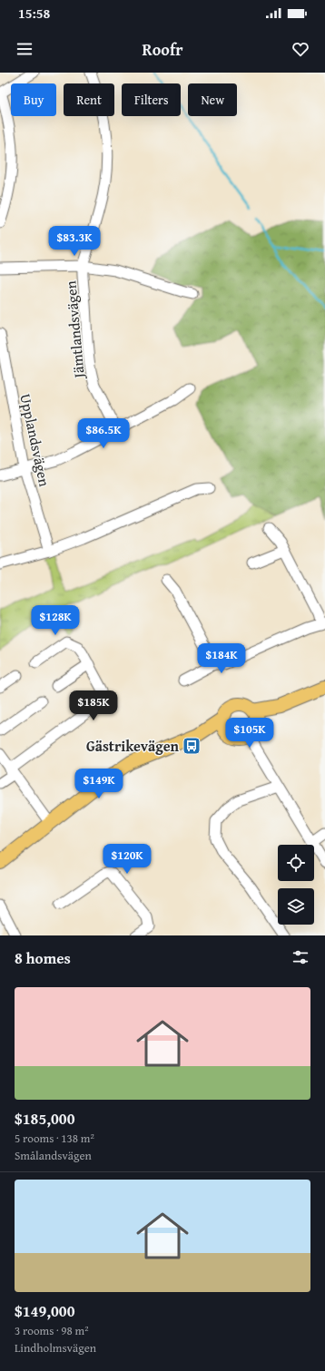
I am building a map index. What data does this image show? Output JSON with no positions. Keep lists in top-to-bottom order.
{
  "streets": {
    "street": ["Jämtlandsvägen", "Upplandsvägen"]
  },
  "places": {
    "bus stop": ["Gästrikevägen"]
  },
  "page": {
    "status": "15:58",
    "header": "Roofr",
    "chip": [
      "Buy",
      "Rent",
      "Filters",
      "New"
    ],
    "price": [
      "$83.3K",
      "$86.5K",
      "$128K",
      "$184K",
      "$185K",
      "$105K",
      "$149K",
      "$120K"
    ],
    "heading": "8 homes",
    "list": [
      {
        "name": "$185,000",
        "note": "5 rooms · 138 m² · Smålandsvägen"
      },
      {
        "name": "$149,000",
        "note": "3 rooms · 98 m² · Lindholmsvägen"
      }
    ]
  }
}
